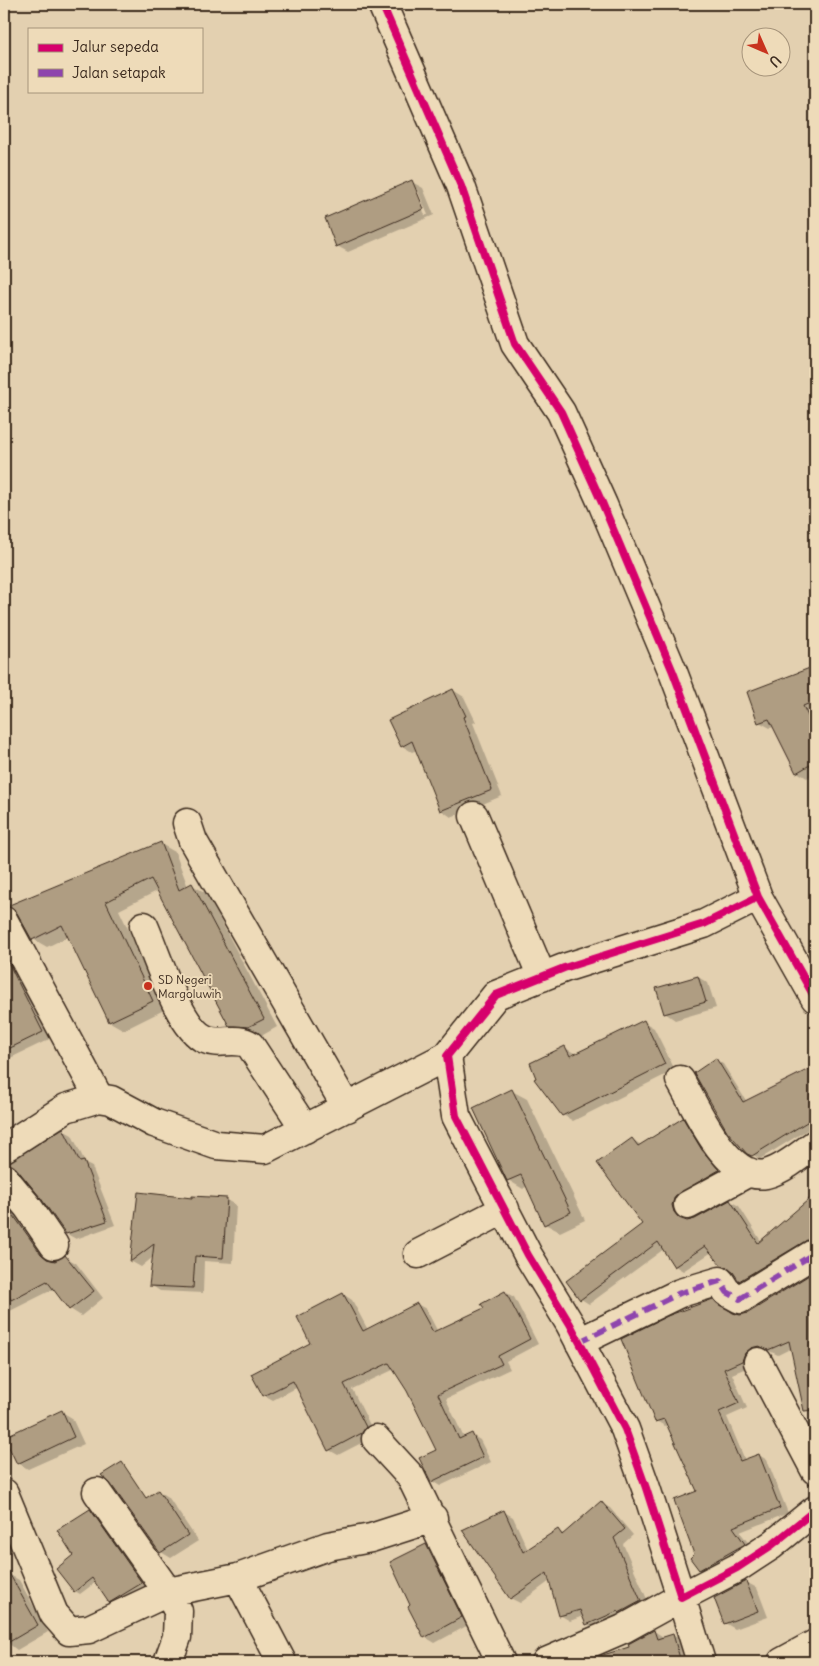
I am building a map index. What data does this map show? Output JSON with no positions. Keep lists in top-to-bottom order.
{
  "places": ["SD Negeri Margoluwih"],
  "legend": ["Jalur sepeda", "Jalan setapak"],
  "north": "bottom right"
}
